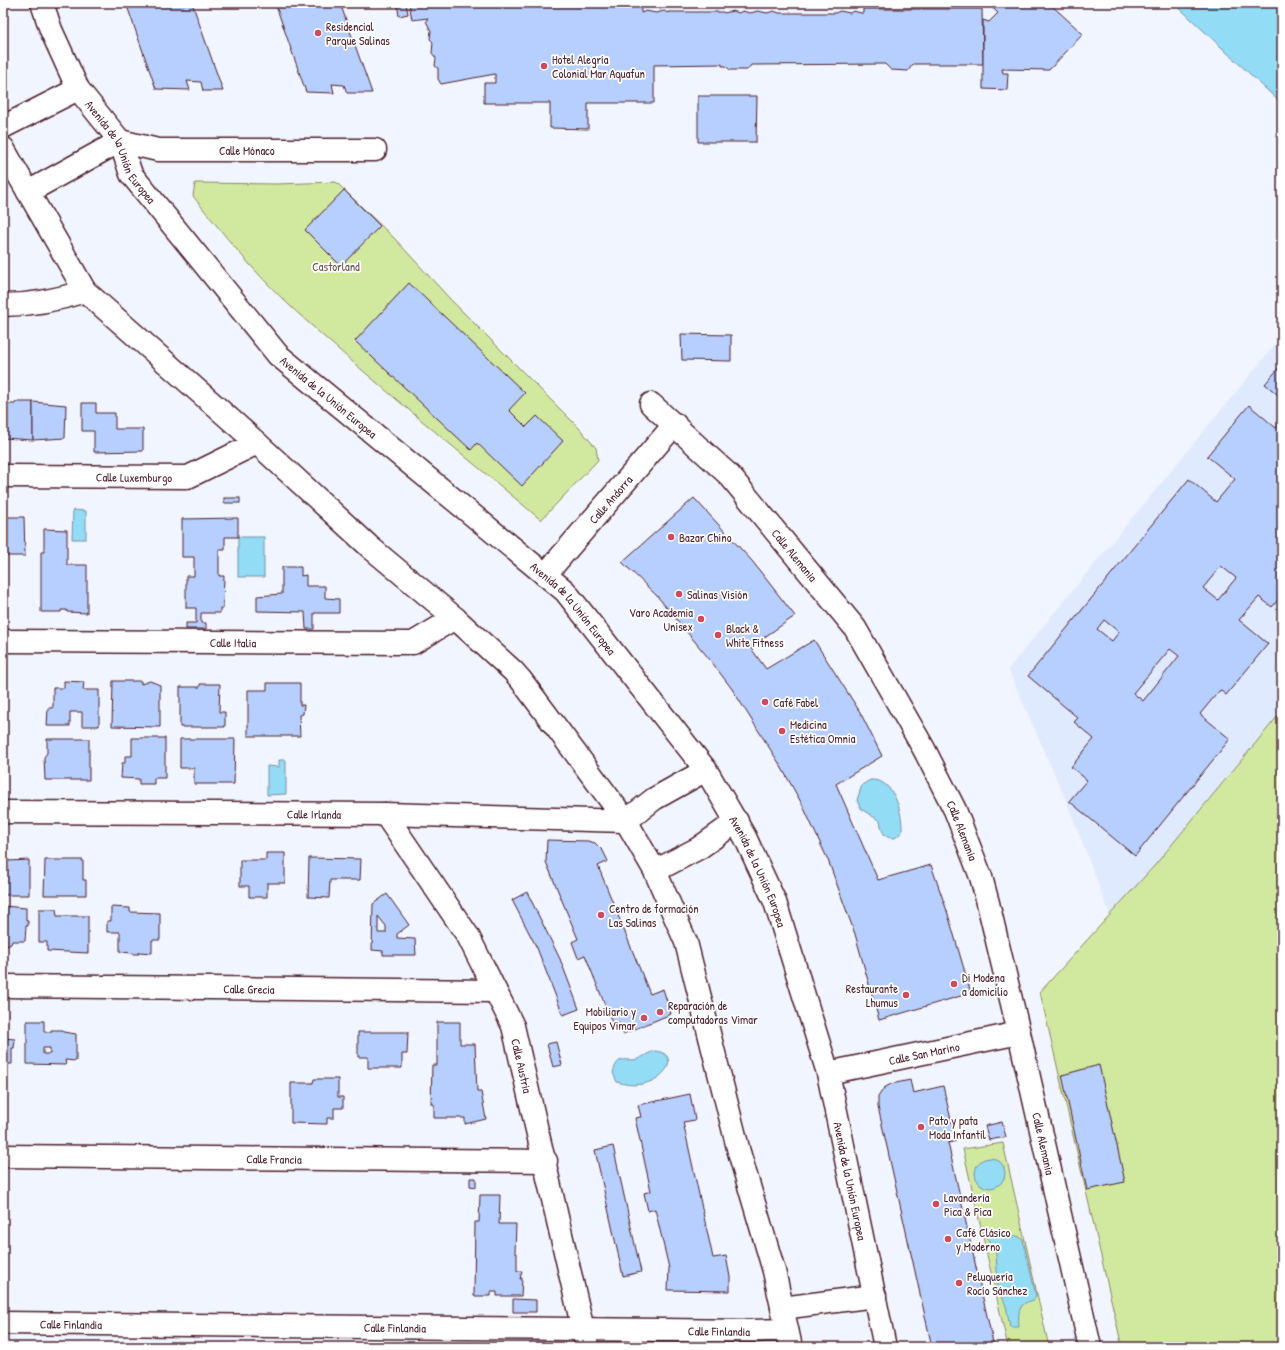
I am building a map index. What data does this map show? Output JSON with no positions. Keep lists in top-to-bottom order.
{
  "streets": {
    "street": [
      "Calle Mónaco",
      "Avenida de la Unión Europea",
      "Calle Luxemburgo",
      "Calle Andorra",
      "Calle Alemania",
      "Calle Italia",
      "Calle Irlanda",
      "Calle Grecia",
      "Calle San Marino",
      "Calle Austria",
      "Calle Francia",
      "Calle Finlandia"
    ]
  },
  "crossings": [
    ["Calle Mónaco", "Avenida de la Unión Europea"],
    ["Avenida de la Unión Europea", "Calle Andorra"],
    ["Avenida de la Unión Europea", "Calle San Marino"],
    ["Calle Andorra", "Calle Alemania"],
    ["Calle Alemania", "Calle San Marino"],
    ["Calle Irlanda", "Calle Austria"],
    ["Calle Grecia", "Calle Austria"],
    ["Calle Austria", "Calle Francia"],
    ["Calle Austria", "Calle Finlandia"]
  ],
  "parks": ["Castorland"],
  "places": [
    "Residencial Parque Salinas",
    "Hotel Alegría Colonial Mar Aquafun",
    "Bazar Chino",
    "Salinas Visión",
    "Varo Academia Unisex",
    "Black & White Fitness",
    "Café Fabel",
    "Medicina Estética Omnia",
    "Centro de formación Las Salinas",
    "Di Modena a domicilio",
    "Restaurante Lhumus",
    "Reparación de computadoras Vimar",
    "Mobiliario y Equipos Vimar",
    "Pato y pata Moda Infantil",
    "Lavandería Pica & Pica",
    "Café Clásico y Moderno",
    "Peluquería Rocío Sánchez"
  ]
}
